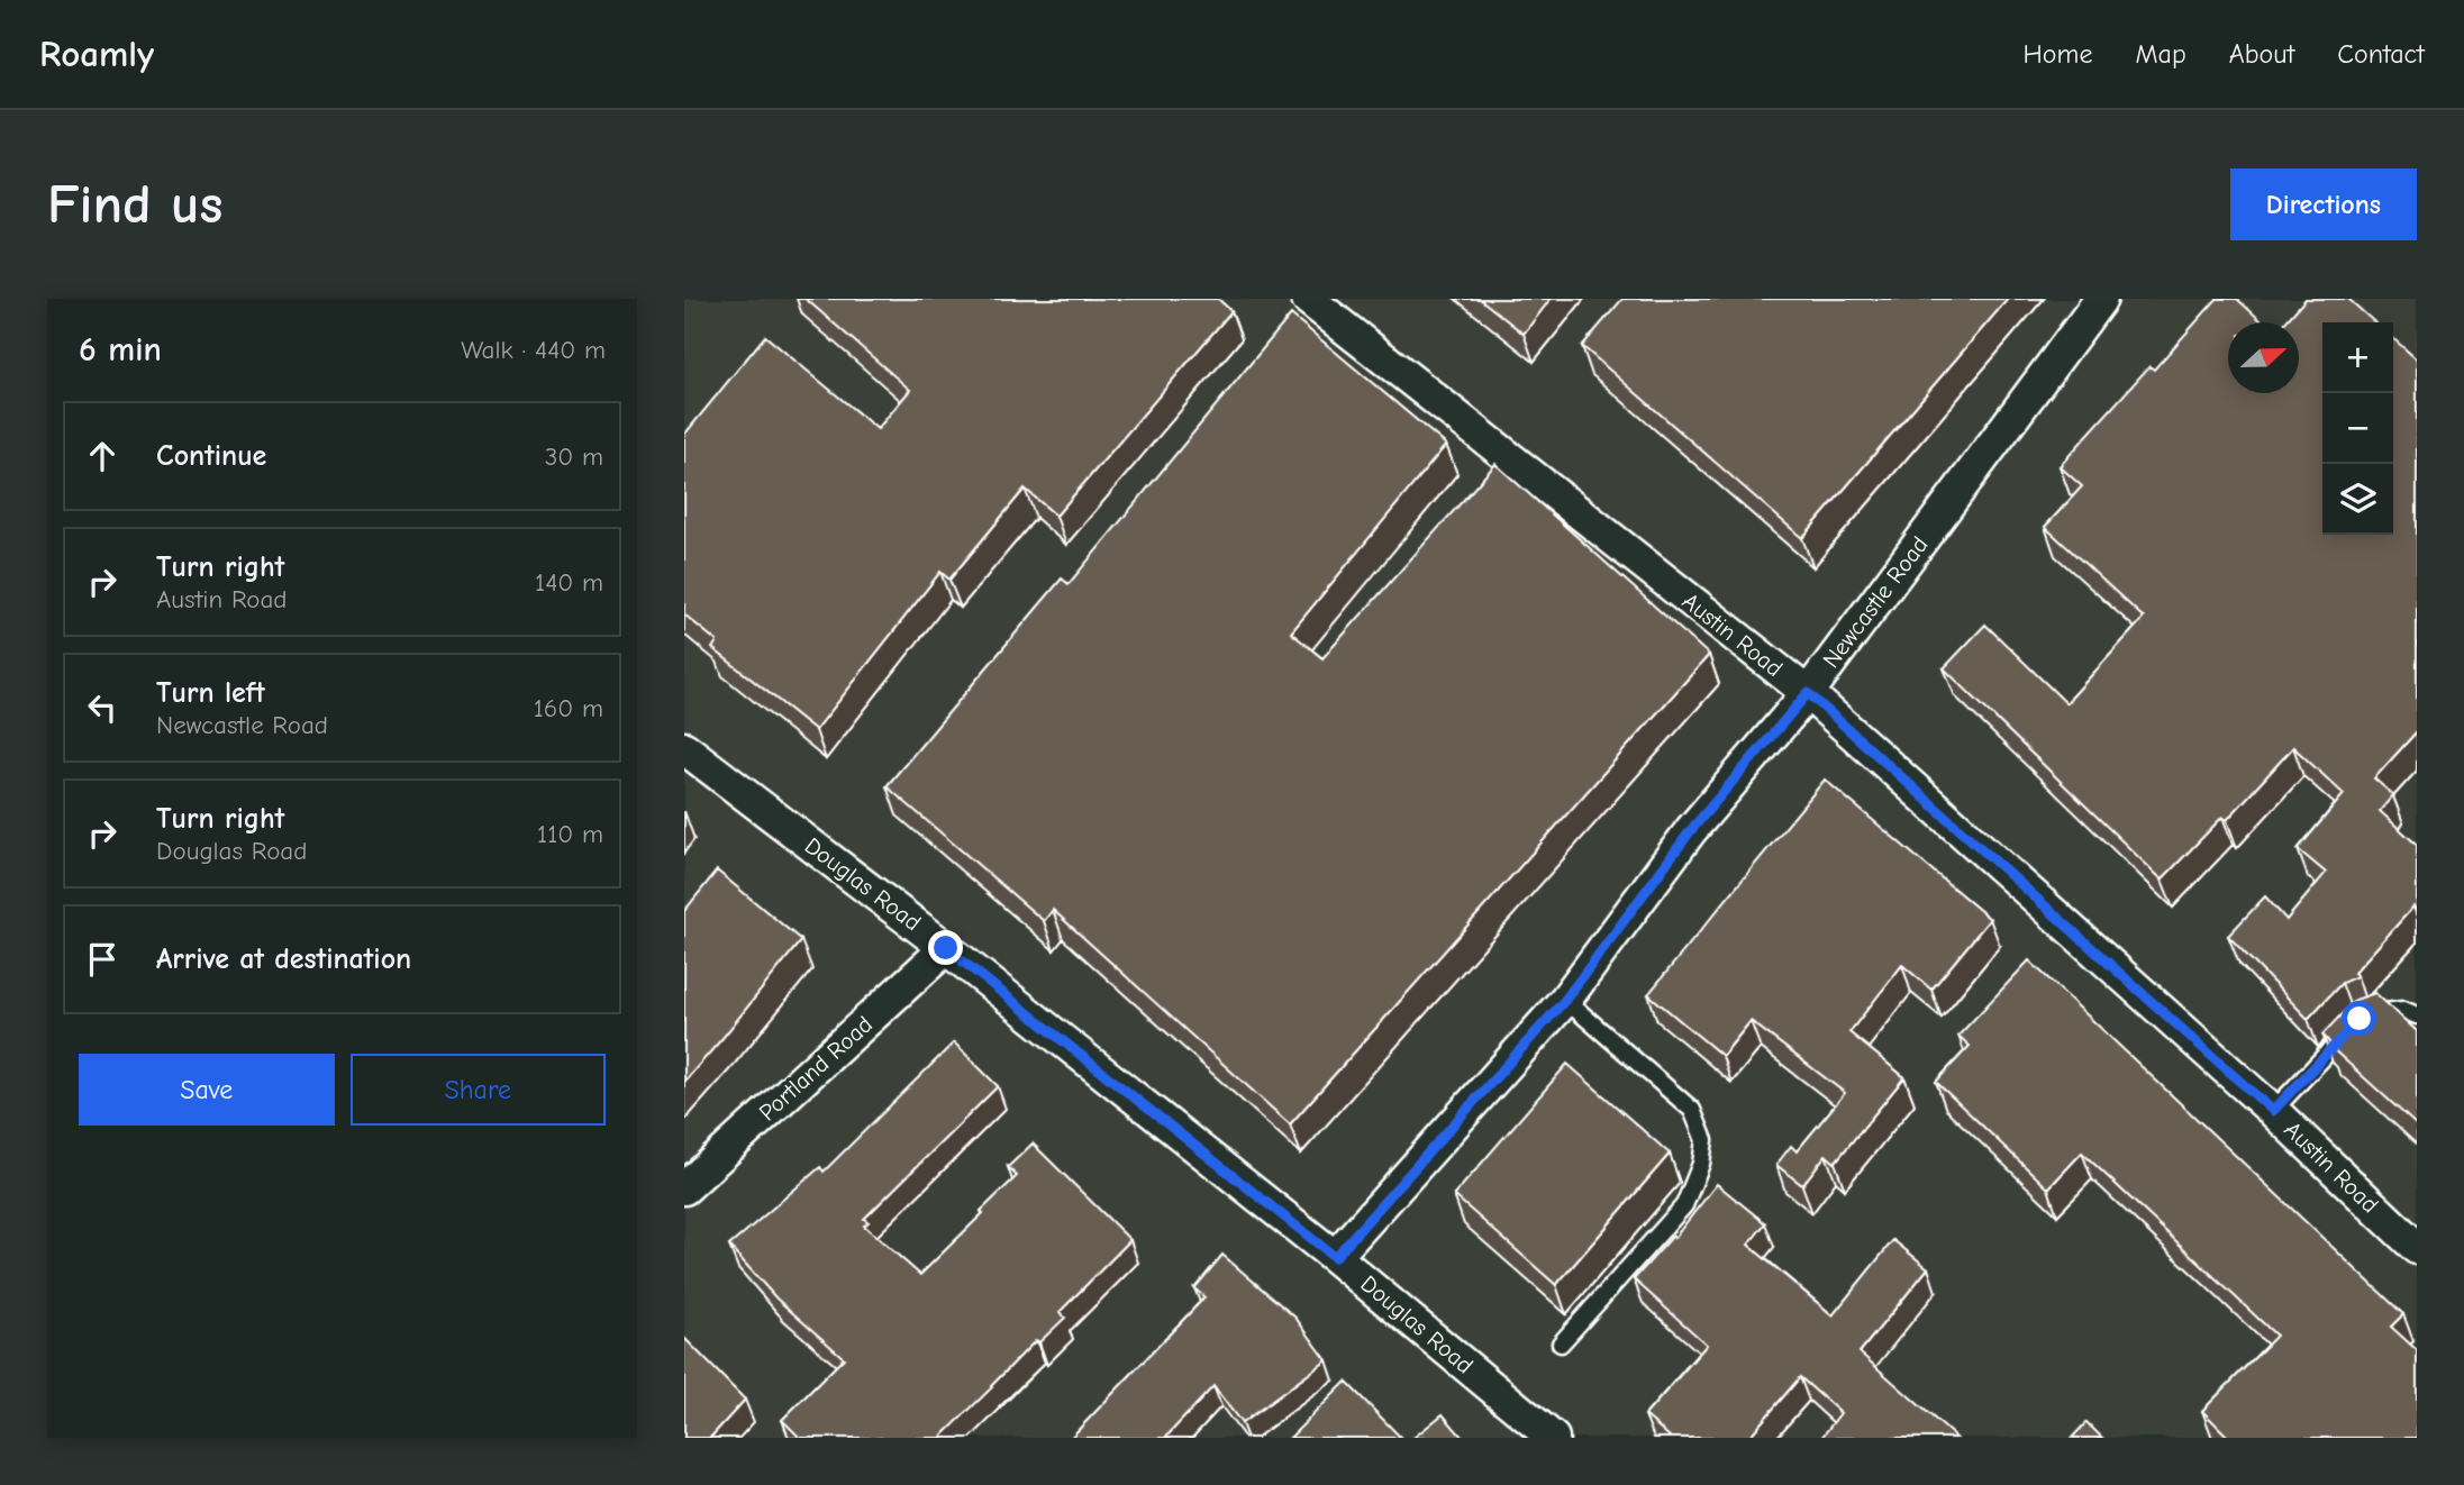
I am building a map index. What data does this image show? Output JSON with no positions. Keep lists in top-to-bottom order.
{
  "streets": {
    "street": [
      "Newcastle Road",
      "Austin Road",
      "Douglas Road",
      "Portland Road"
    ]
  },
  "crossings": [
    ["Newcastle Road", "Austin Road"],
    ["Newcastle Road", "Douglas Road"],
    ["Douglas Road", "Portland Road"]
  ],
  "north": "right",
  "page": {
    "header": "Roamly",
    "nav": [
      "Home",
      "Map",
      "About",
      "Contact"
    ],
    "buttons": [
      "Directions",
      ["Save", "Share"]
    ],
    "title": "Find us",
    "heading": ["6 min", "Walk · 440 m"],
    "map_buttons": ["+", "−"],
    "list": [
      ["Continue", "30 m"],
      ["Turn right", "Austin Road", "140 m"],
      ["Turn left", "Newcastle Road", "160 m"],
      ["Turn right", "Douglas Road", "110 m"],
      "Arrive at destination"
    ]
  }
}
